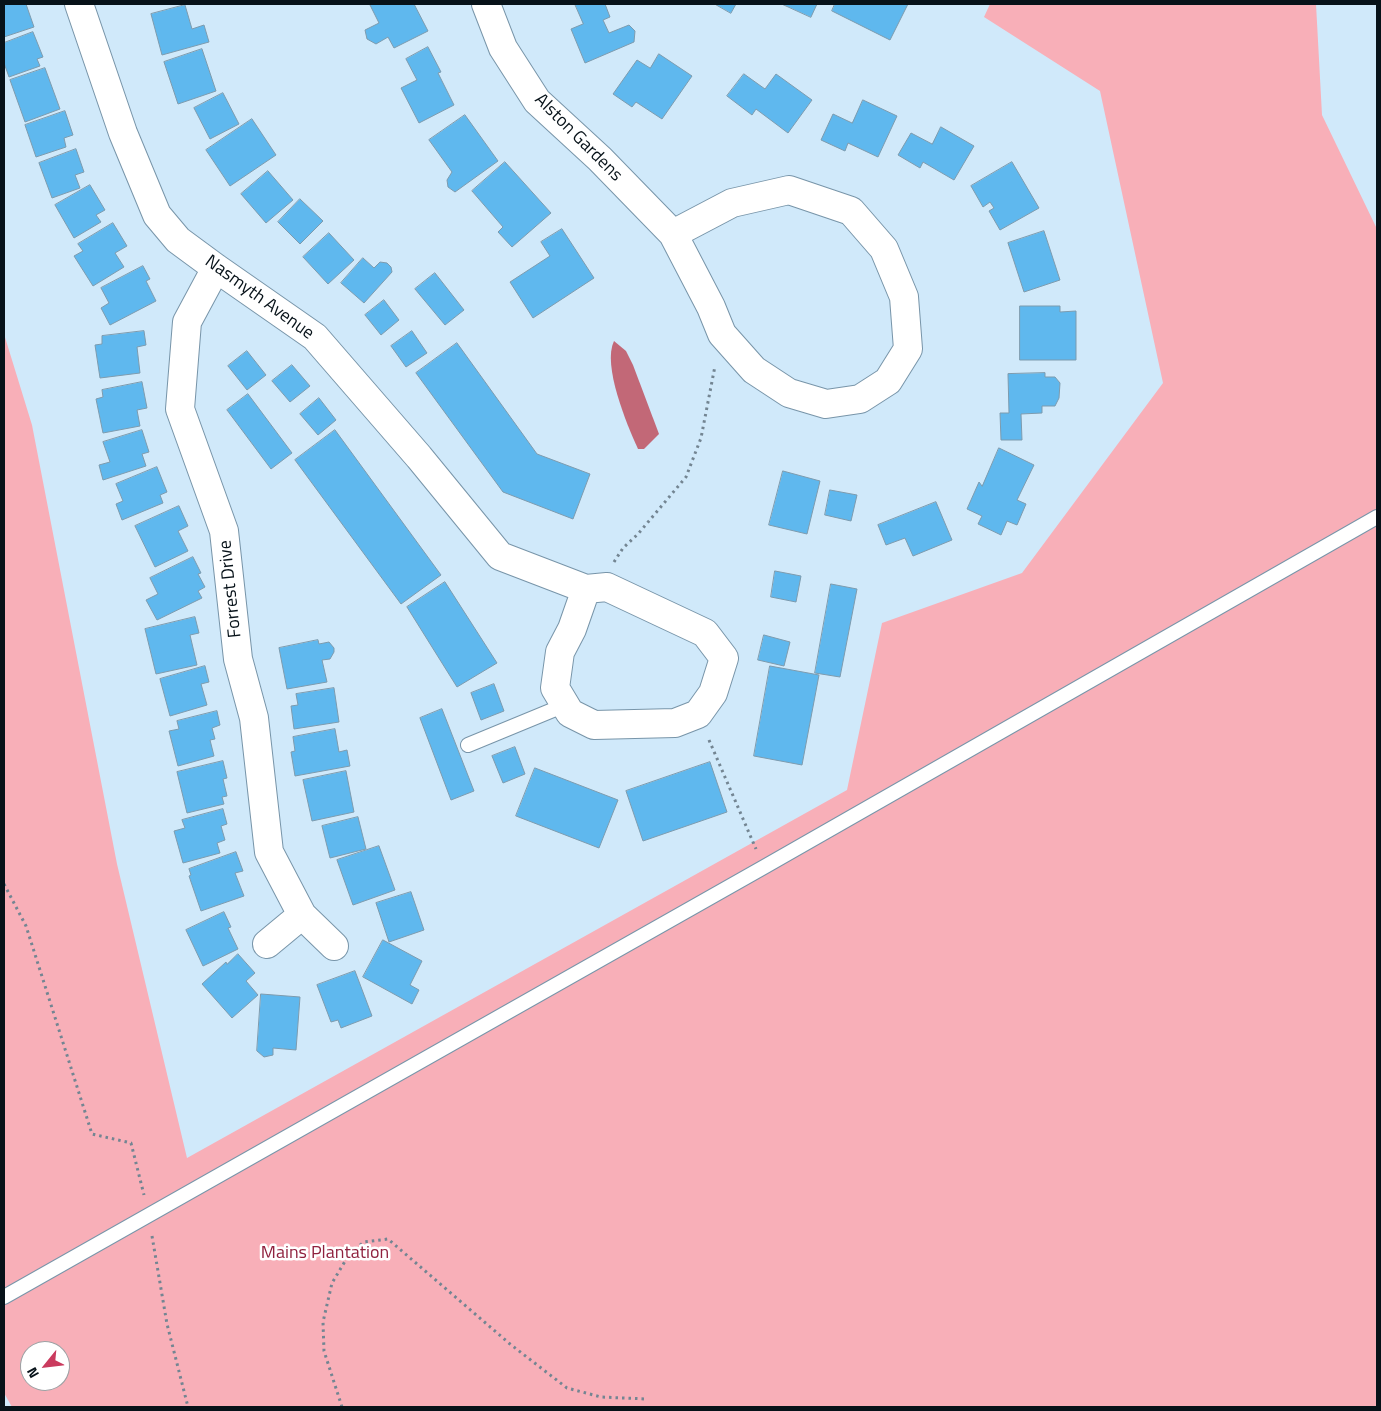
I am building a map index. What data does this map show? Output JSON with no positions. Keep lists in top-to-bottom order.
{
  "streets": {
    "street": ["Alston Gardens", "Nasmyth Avenue", "Forrest Drive"]
  },
  "crossings": [
    ["Nasmyth Avenue", "Forrest Drive"]
  ],
  "parks": ["Mains Plantation"],
  "north": "bottom left"
}
